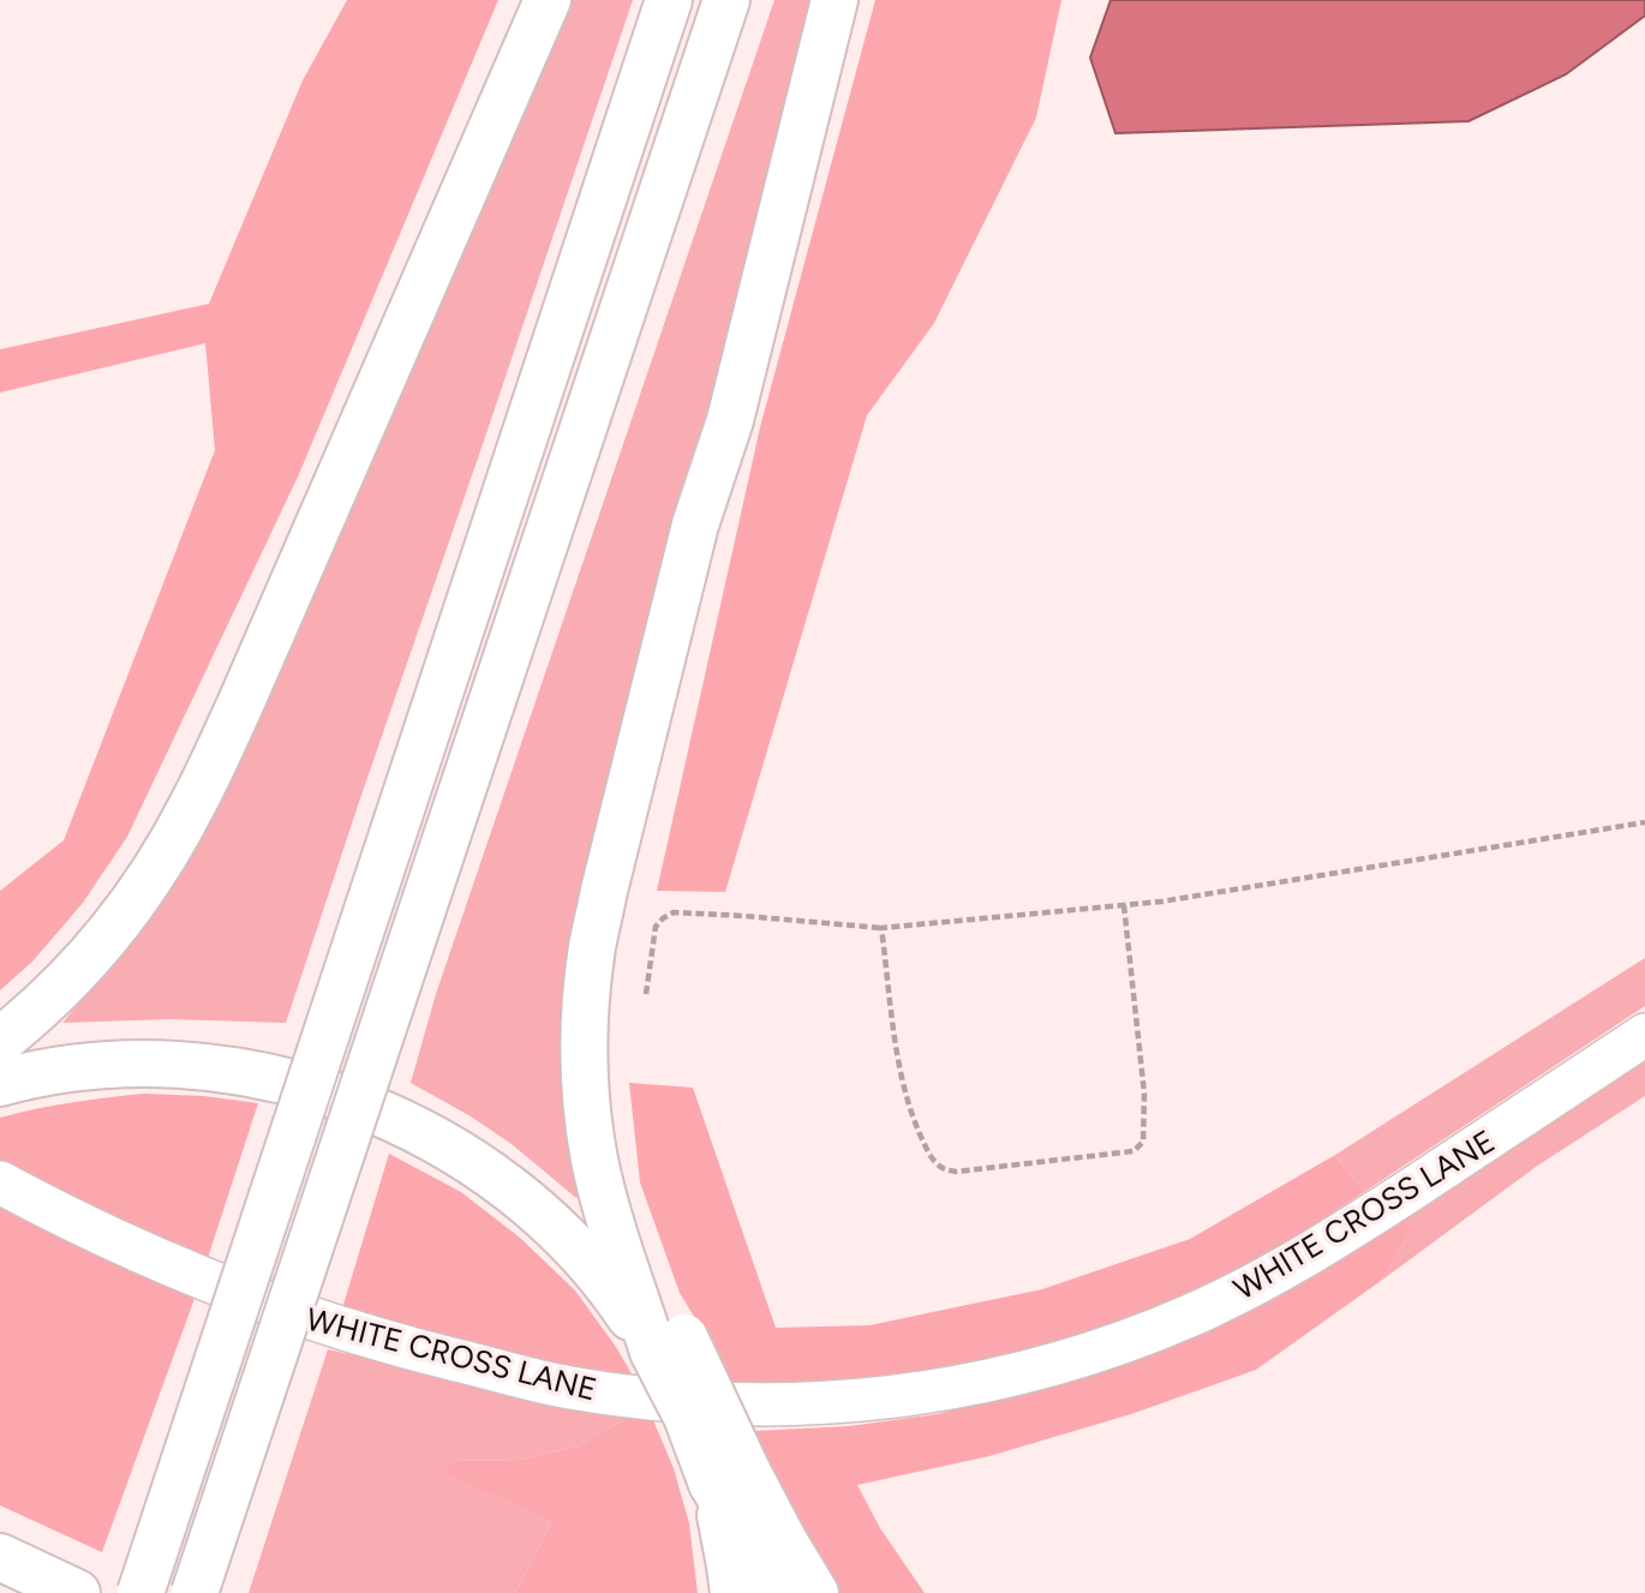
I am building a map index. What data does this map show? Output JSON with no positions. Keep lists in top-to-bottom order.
{
  "streets": {
    "street": ["WHITE CROSS LANE"]
  }
}
